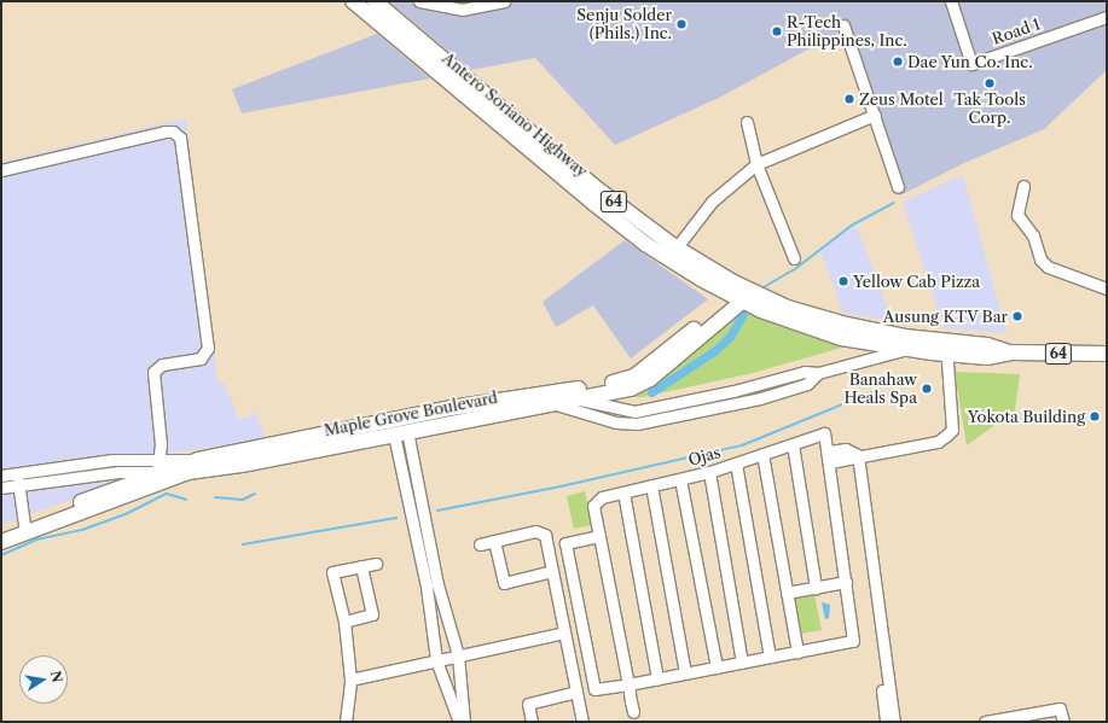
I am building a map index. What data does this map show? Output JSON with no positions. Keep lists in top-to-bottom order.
{
  "streets": {
    "main road": ["Antero Soriano Highway", "64", "Maple Grove Boulevard"],
    "street": ["Road 1", "Ojas"]
  },
  "crossings": [
    ["Antero Soriano Highway", "Maple Grove Boulevard"]
  ],
  "places": [
    "Senju Solder (Phils.) Inc.",
    "R-Tech Philippines, Inc.",
    "Dae Yun Co. Inc.",
    "Tak Tools Corp.",
    "Zeus Motel",
    "Yellow Cab Pizza",
    "Ausung KTV Bar",
    "Banahaw Heals Spa",
    "Yokota Building"
  ],
  "north": "right"
}
